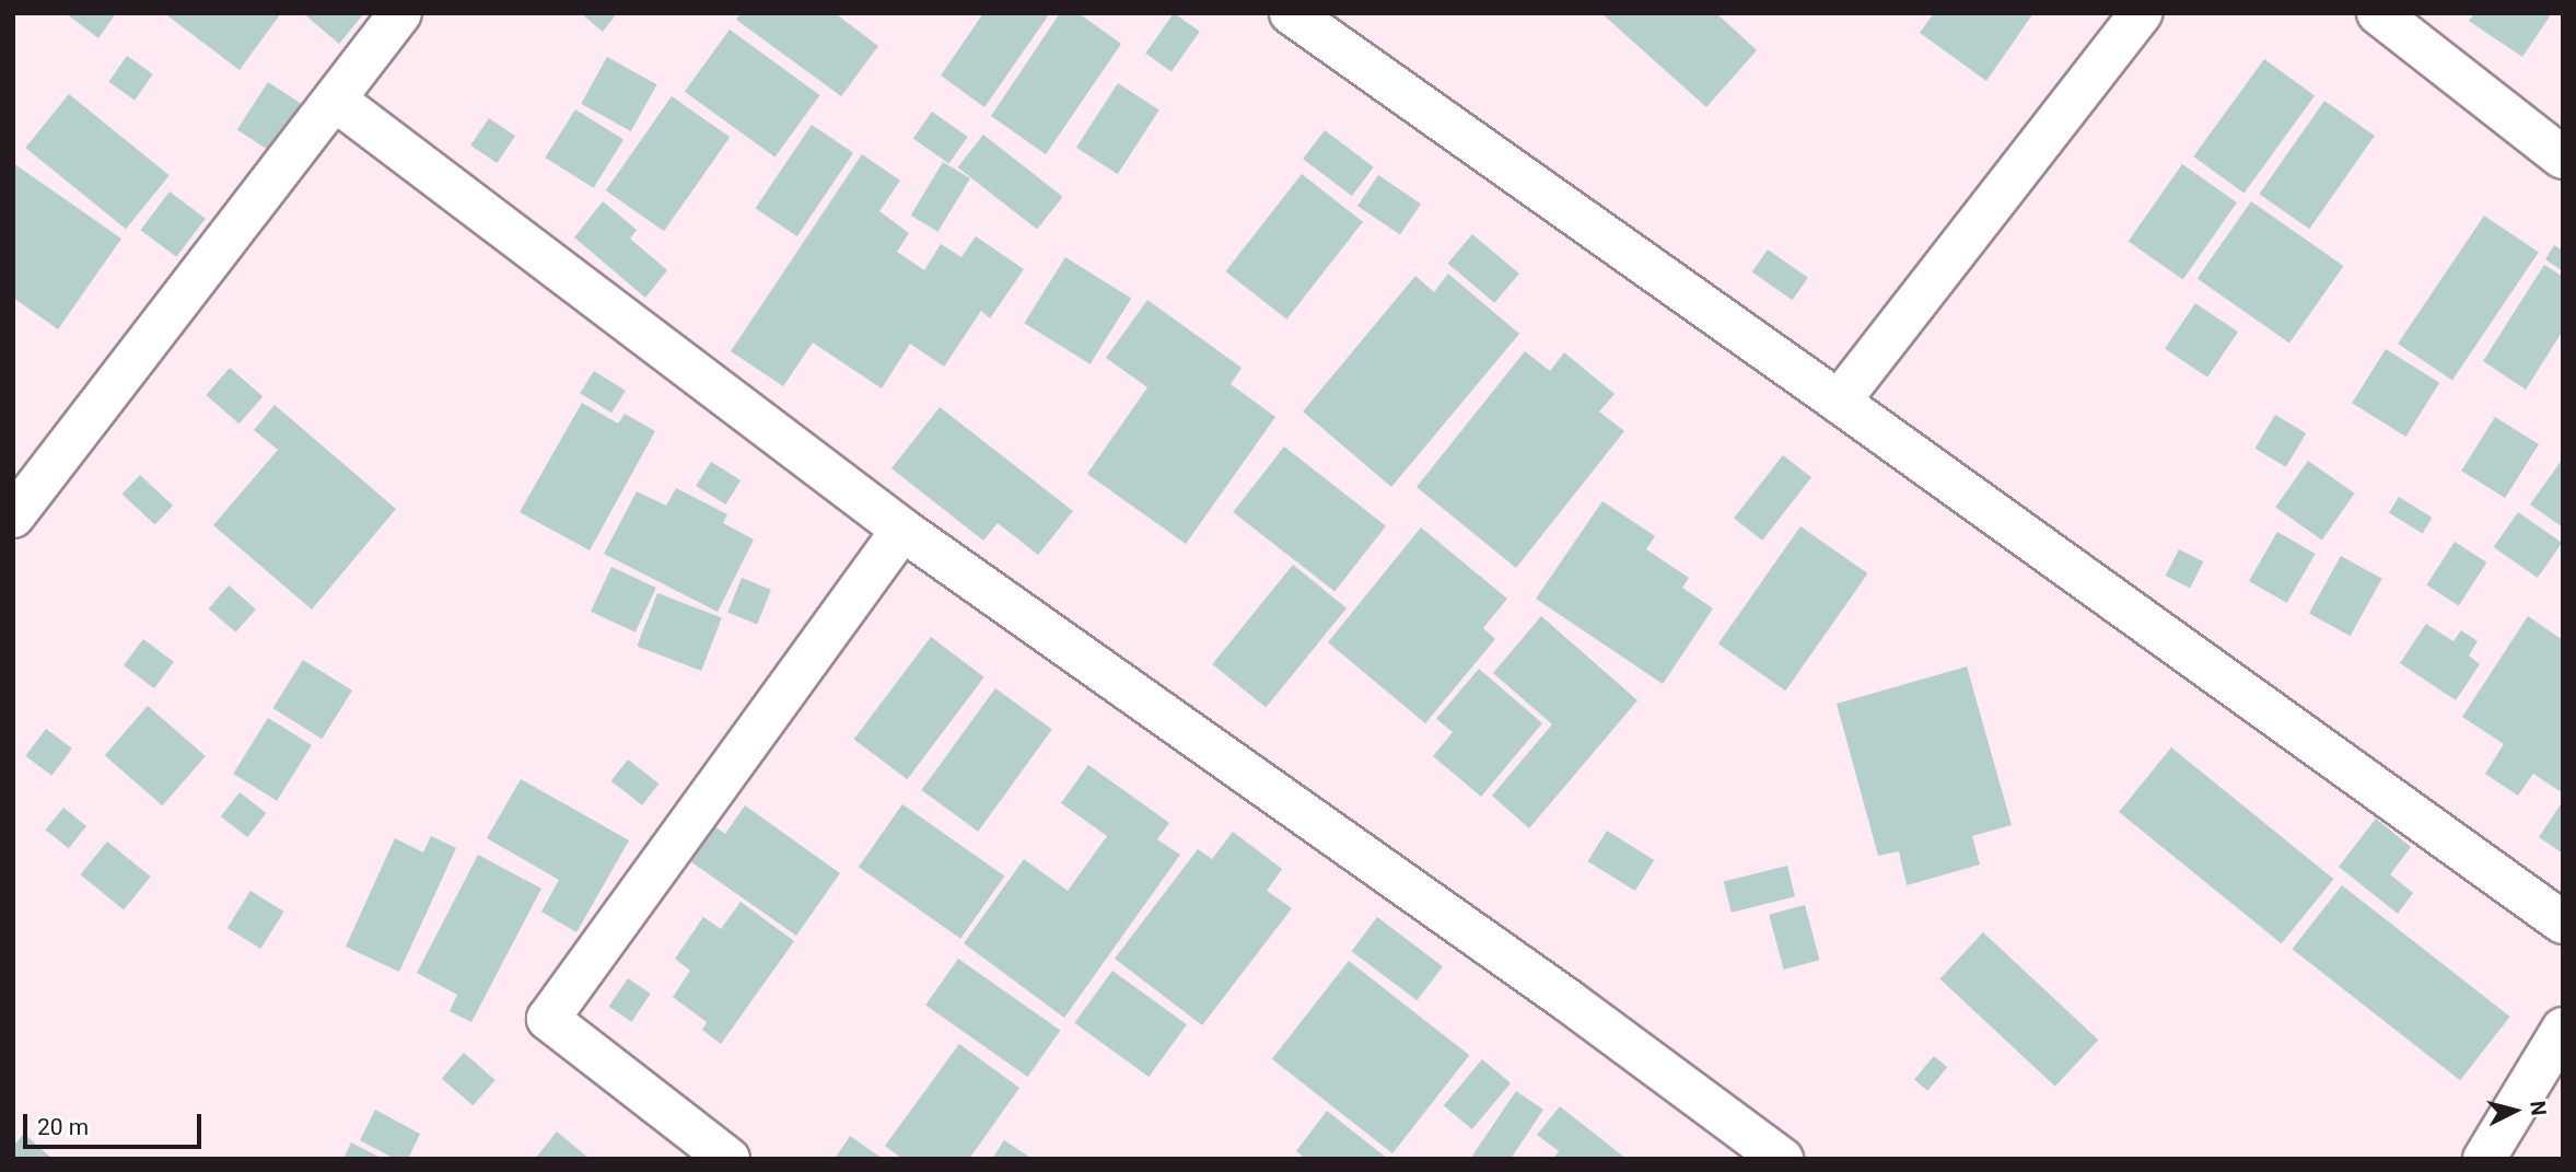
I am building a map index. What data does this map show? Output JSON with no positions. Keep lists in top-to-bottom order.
{
  "scale_bar": "20 m",
  "north": "right"
}
